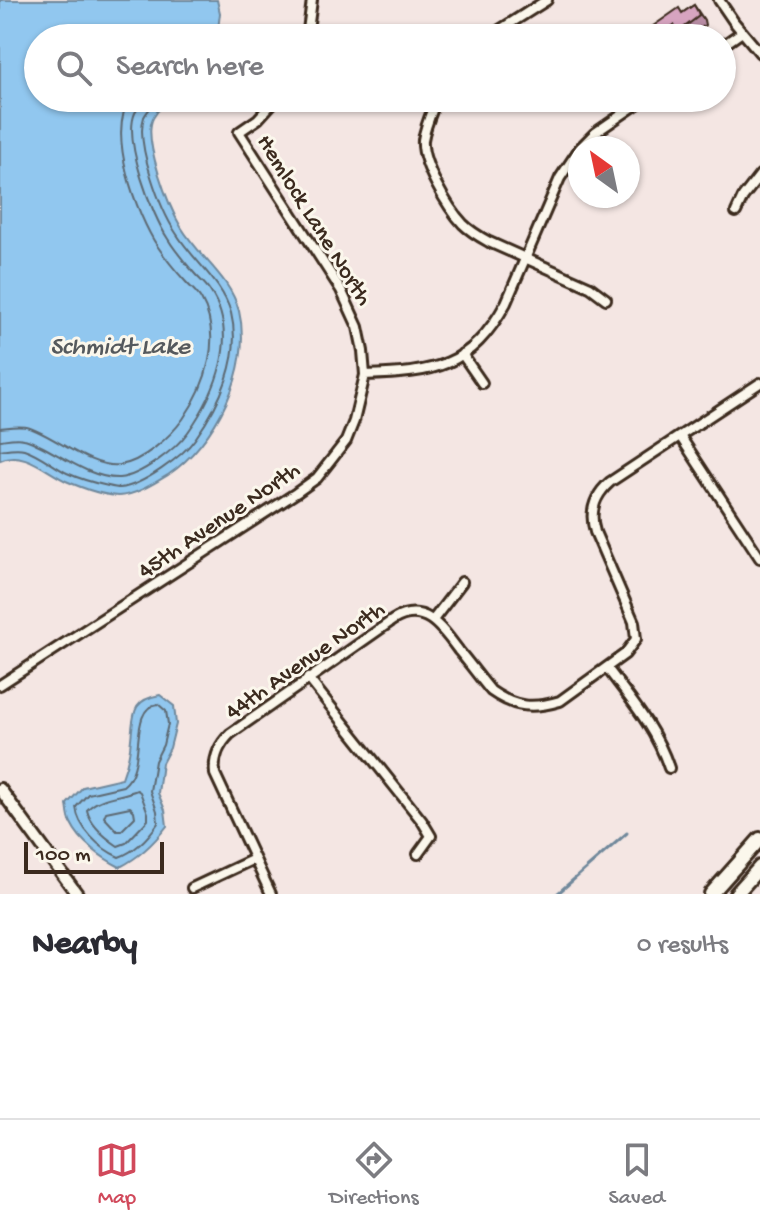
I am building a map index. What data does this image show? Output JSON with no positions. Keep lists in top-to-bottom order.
{
  "streets": {
    "street": ["Hemlock Lane North", "45th Avenue North", "44th Avenue North"]
  },
  "crossings": [
    ["Hemlock Lane North", "45th Avenue North"]
  ],
  "water": ["Schmidt Lake"],
  "scale_bar": "100 m",
  "north": "top left",
  "page": {
    "search": "Search here",
    "scale": "100 m",
    "heading": ["Nearby", "0 results"],
    "nav": ["Map", "Directions", "Saved"]
  }
}
